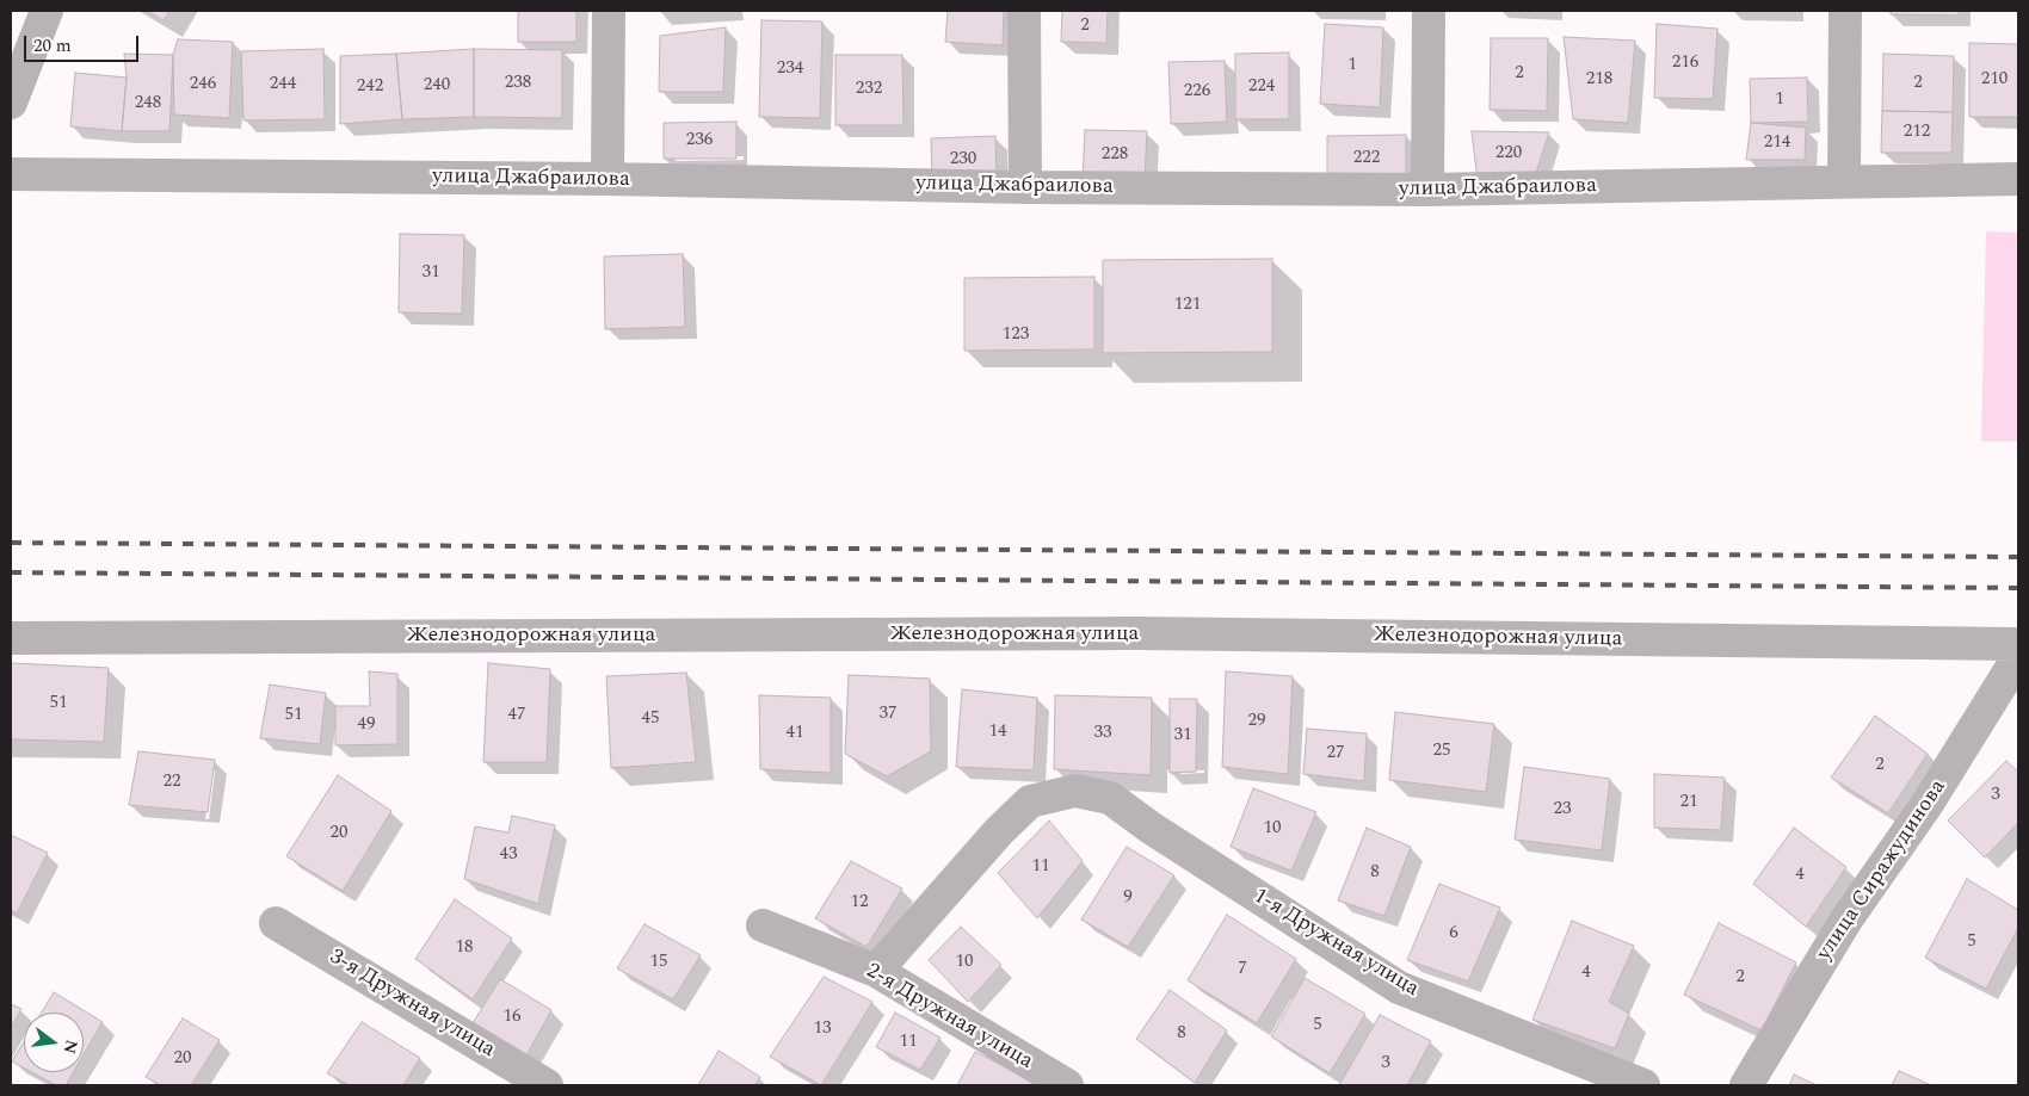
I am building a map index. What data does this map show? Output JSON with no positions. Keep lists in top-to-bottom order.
{
  "streets": {
    "street": [
      "улица Джабраилова",
      "Железнодорожная улица",
      "улица Сиражудинова",
      "1-я Дружная улица",
      "3-я Дружная улица",
      "2-я Дружная улица"
    ]
  },
  "crossings": [
    ["1-я Дружная улица", "2-я Дружная улица"]
  ],
  "house_numbers": [
    "2",
    "216",
    "1",
    "234",
    "2",
    "218",
    "210",
    "238",
    "2",
    "246",
    "244",
    "240",
    "242",
    "224",
    "232",
    "226",
    "1",
    "248",
    "212",
    "236",
    "214",
    "220",
    "228",
    "222",
    "230",
    "31",
    "121",
    "123",
    "51",
    "37",
    "51",
    "47",
    "45",
    "29",
    "49",
    "14",
    "41",
    "33",
    "31",
    "25",
    "27",
    "2",
    "22",
    "3",
    "21",
    "23",
    "10",
    "20",
    "43",
    "11",
    "8",
    "4",
    "9",
    "12",
    "6",
    "5",
    "18",
    "15",
    "10",
    "7",
    "4",
    "2",
    "16",
    "5",
    "13",
    "8",
    "11",
    "20",
    "3"
  ],
  "scale_bar": "20 m",
  "north": "right"
}
